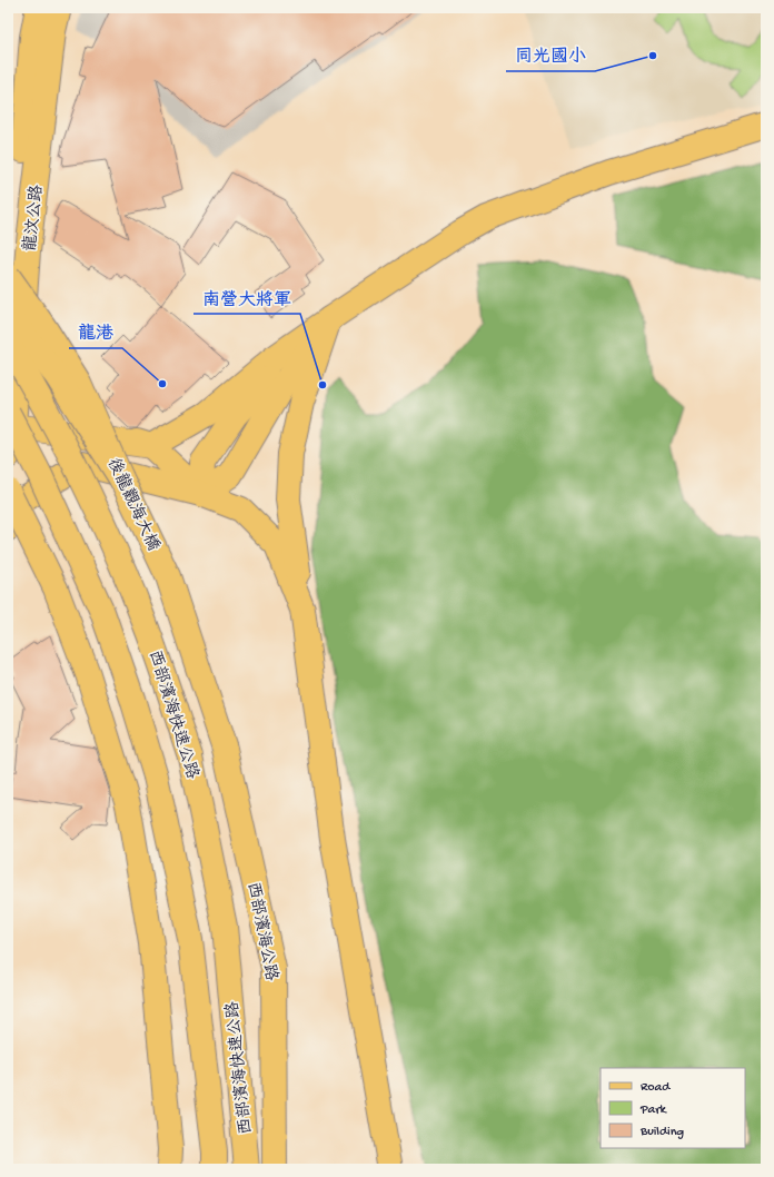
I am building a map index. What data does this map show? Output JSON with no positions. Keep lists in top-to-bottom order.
{
  "streets": {
    "main road": [
      "龍汶公路",
      "後龍觀海大橋",
      "西部濱海快速公路",
      "西部濱海公路"
    ]
  },
  "crossings": [
    ["龍汶公路", "西部濱海快速公路"],
    ["後龍觀海大橋", "西部濱海公路"]
  ],
  "places": ["同光國小", "龍港", "南營大將軍"],
  "legend": ["Road", "Park", "Building"]
}
